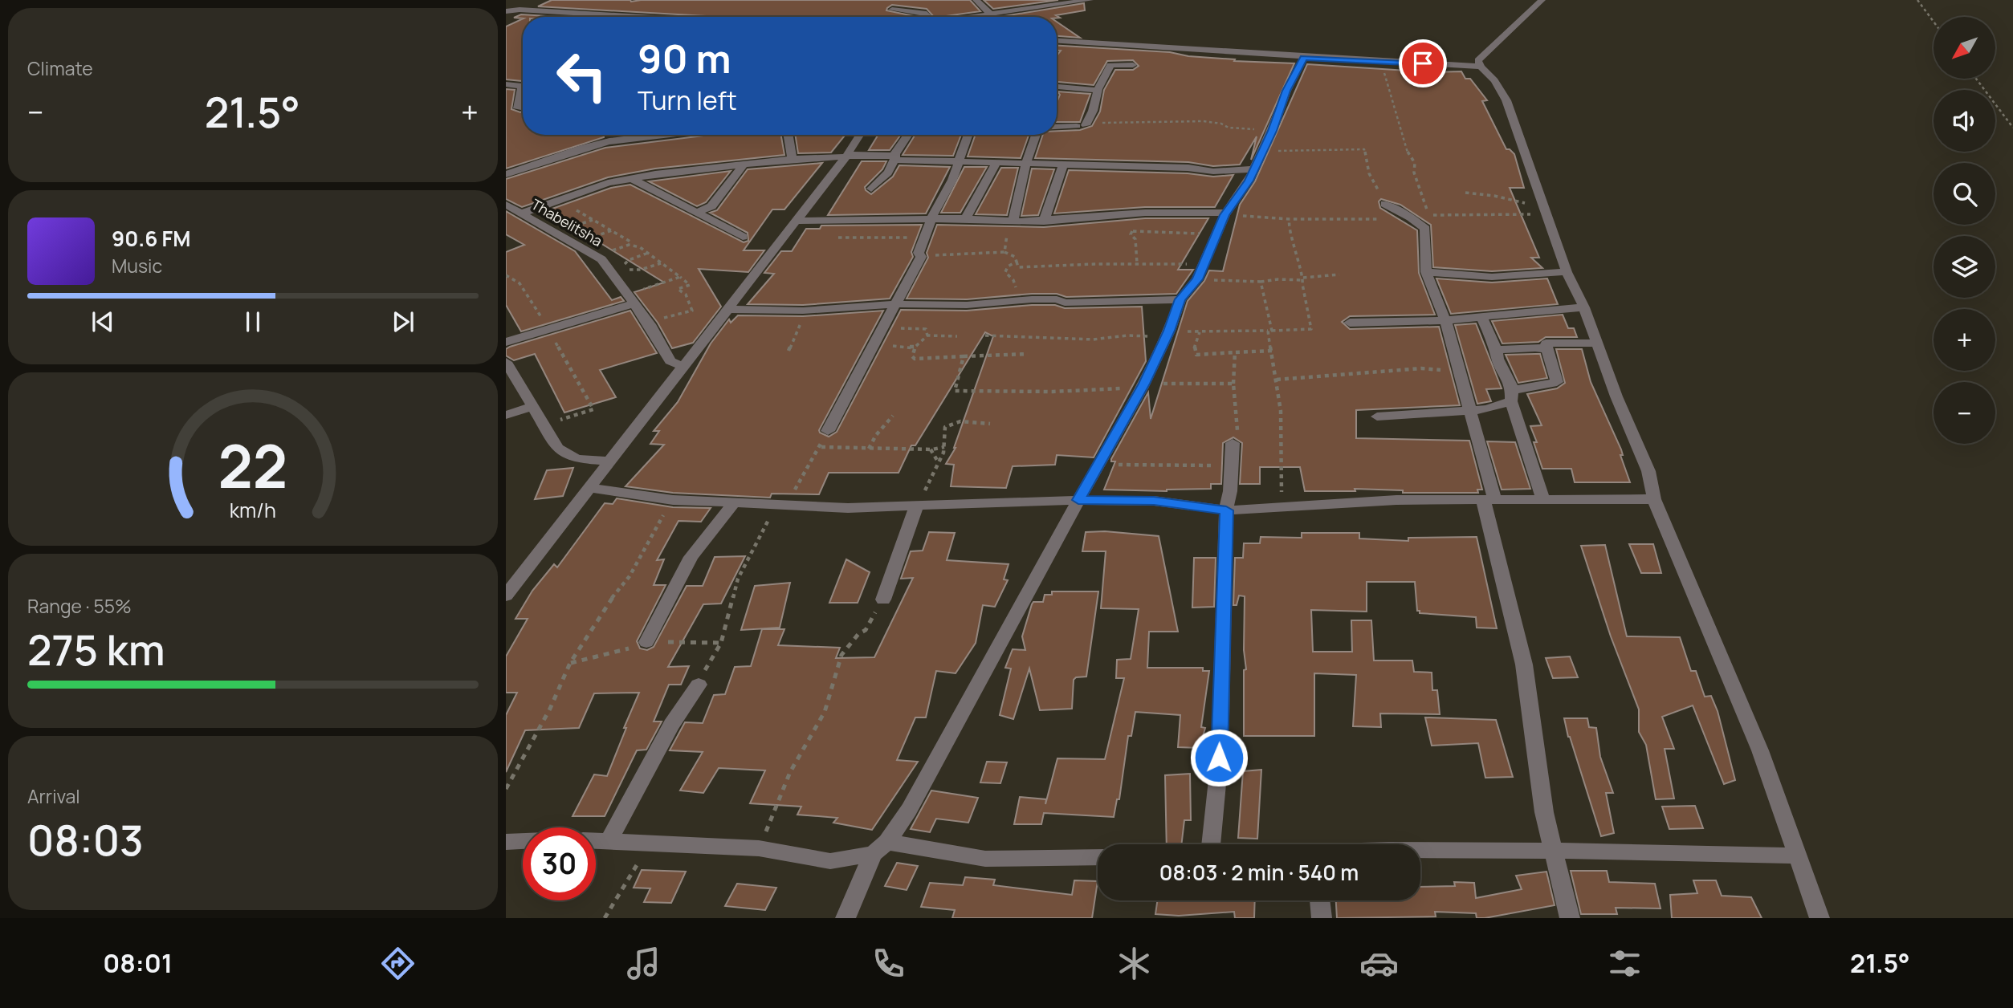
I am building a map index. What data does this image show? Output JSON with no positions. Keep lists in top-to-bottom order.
{
  "streets": {
    "street": ["Thabelitsha"]
  },
  "north": "bottom left",
  "page": {
    "tile": [
      "Climate",
      ["Range · 55%", "275 km"],
      ["Arrival", "08:03"]
    ],
    "map_buttons": ["+", "−"],
    "turn": ["90 m", "Turn left"],
    "heat": ["−", "21.5°", "+"],
    "song": ["90.6 FM", "Music"],
    "limit": "30",
    "trip": "08:03 · 2 min · 540 m",
    "tabs": ["08:01", "21.5°"],
    "gauge": ["22", "km/h"]
  }
}
